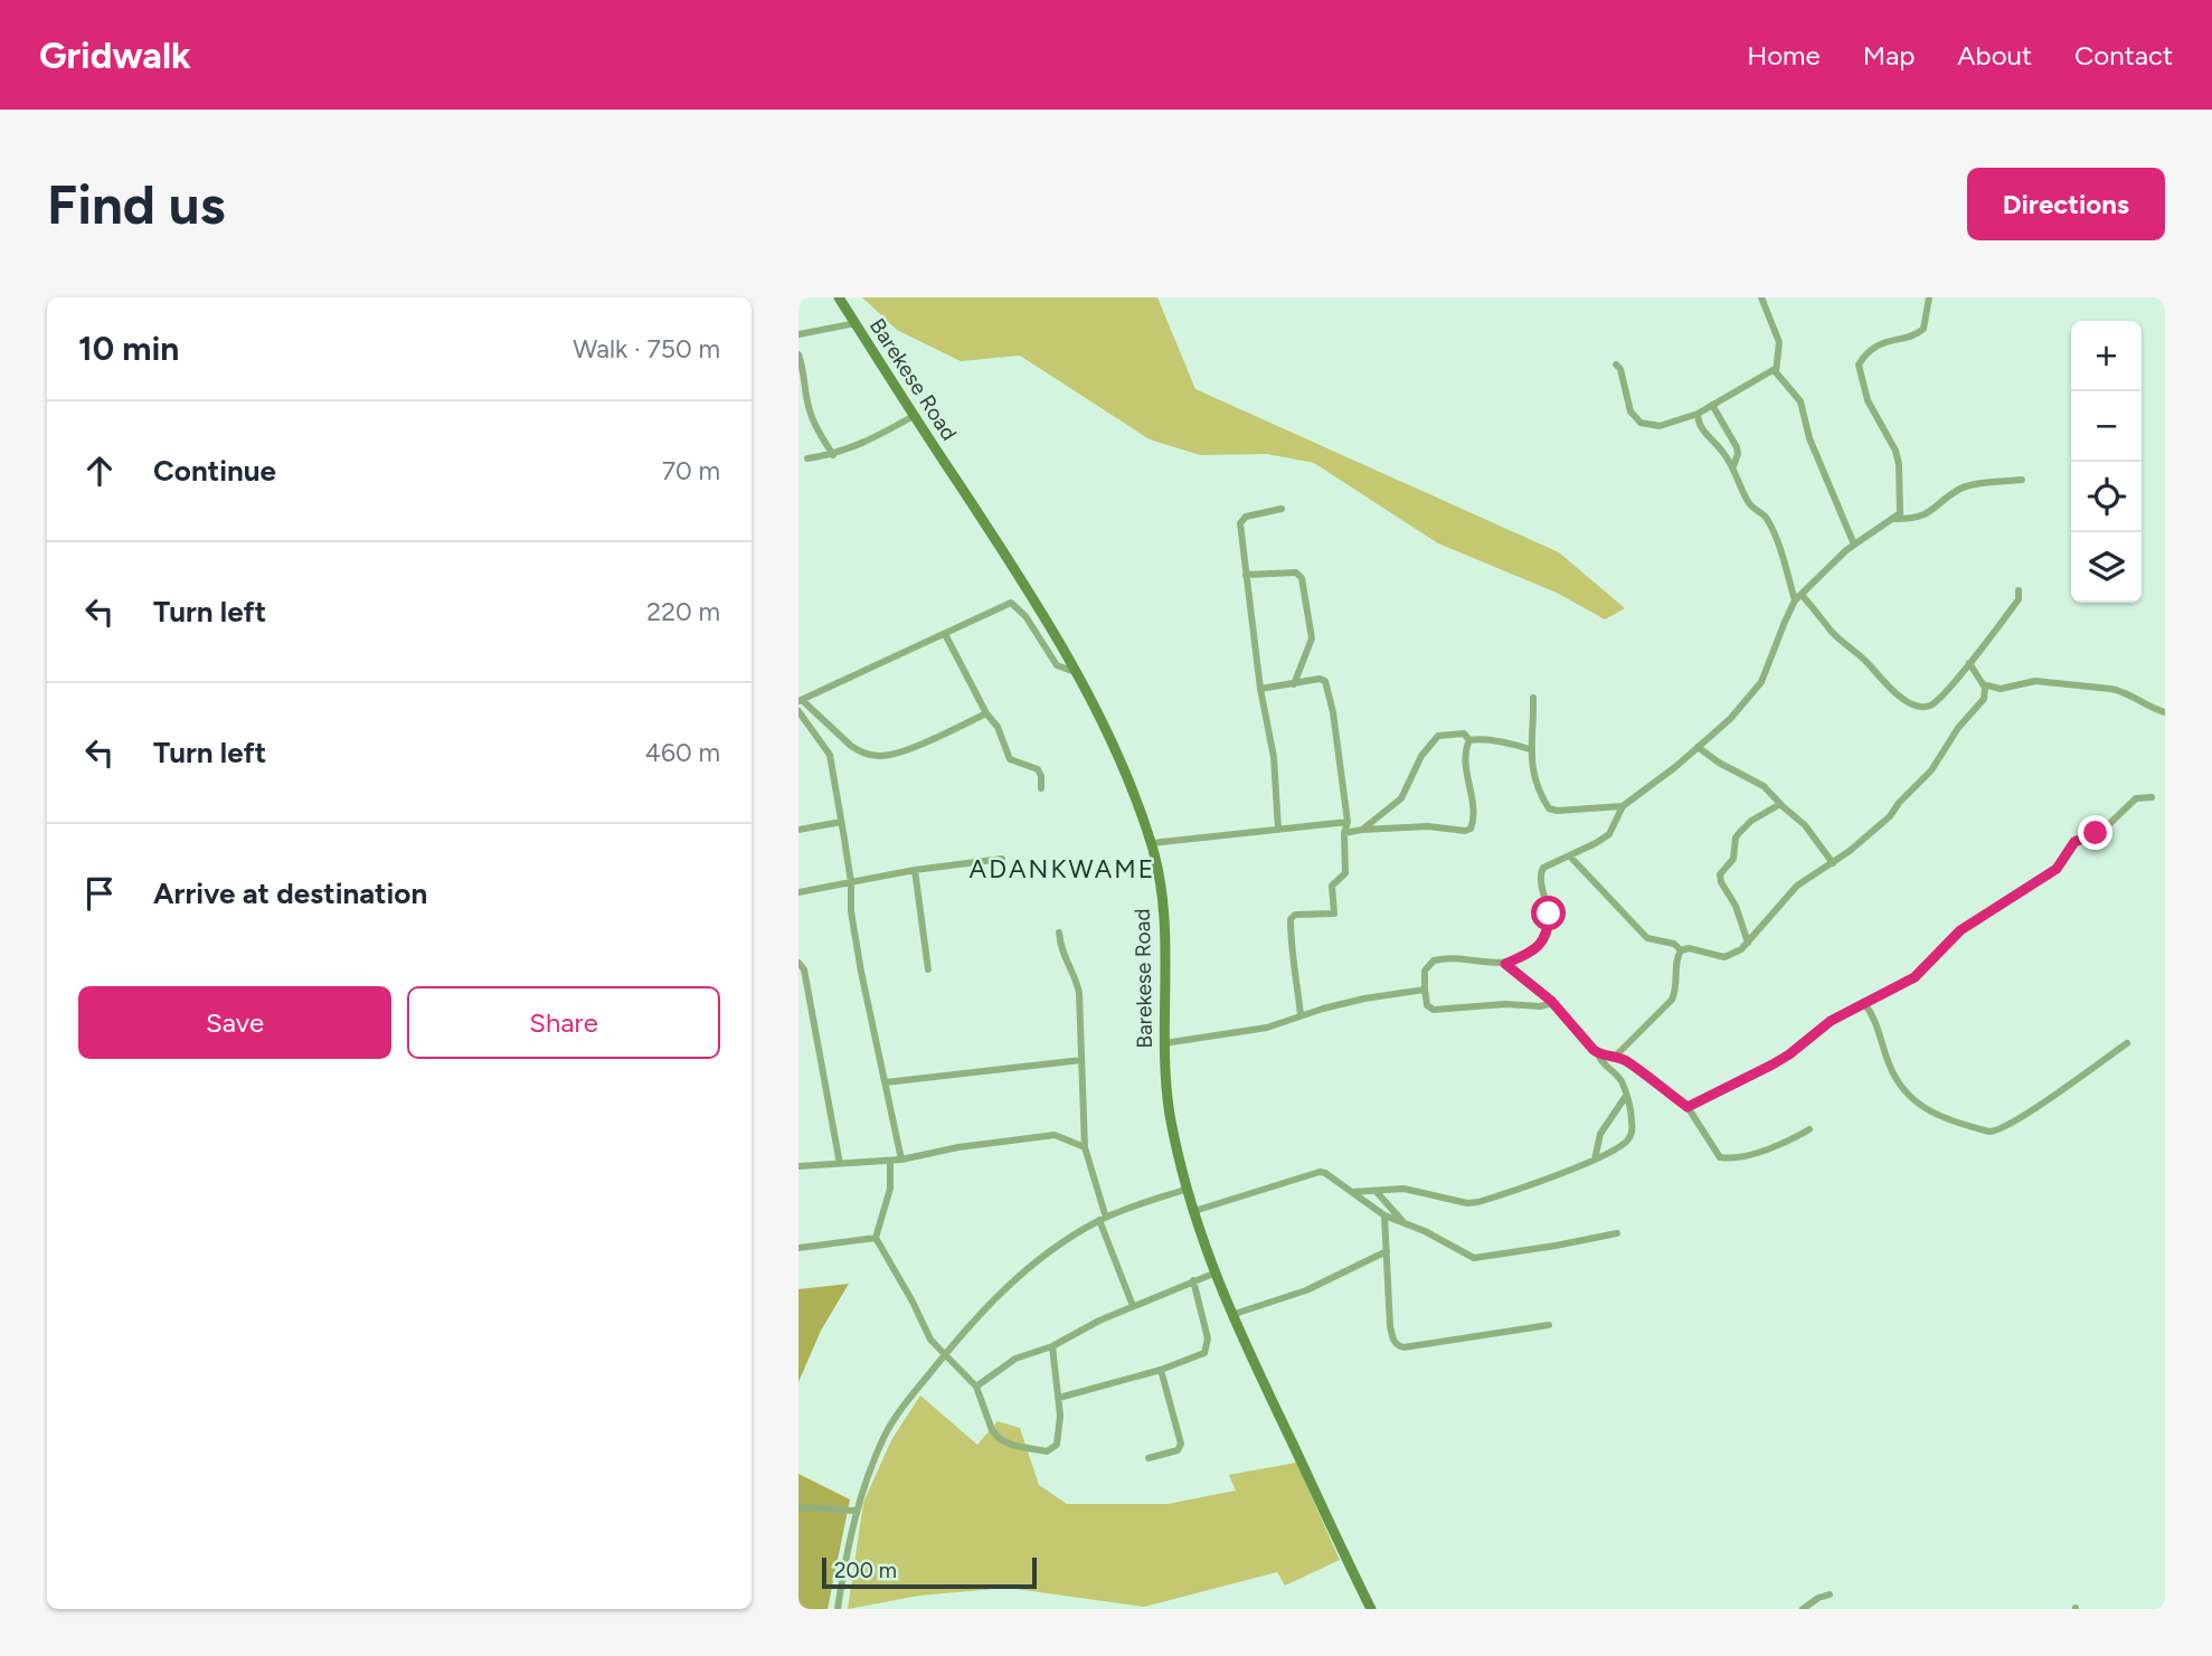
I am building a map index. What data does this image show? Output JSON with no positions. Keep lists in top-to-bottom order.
{
  "streets": {
    "main road": ["Barekese Road"]
  },
  "districts": ["ADANKWAME"],
  "scale_bar": "200 m",
  "page": {
    "header": "Gridwalk",
    "nav": [
      "Home",
      "Map",
      "About",
      "Contact"
    ],
    "buttons": [
      "Directions",
      ["Save", "Share"]
    ],
    "title": "Find us",
    "heading": ["10 min", "Walk · 750 m"],
    "map_buttons": ["+", "−"],
    "list": [
      ["Continue", "70 m"],
      ["Turn left", "220 m"],
      ["Turn left", "460 m"],
      "Arrive at destination"
    ],
    "scale": "200 m"
  }
}
